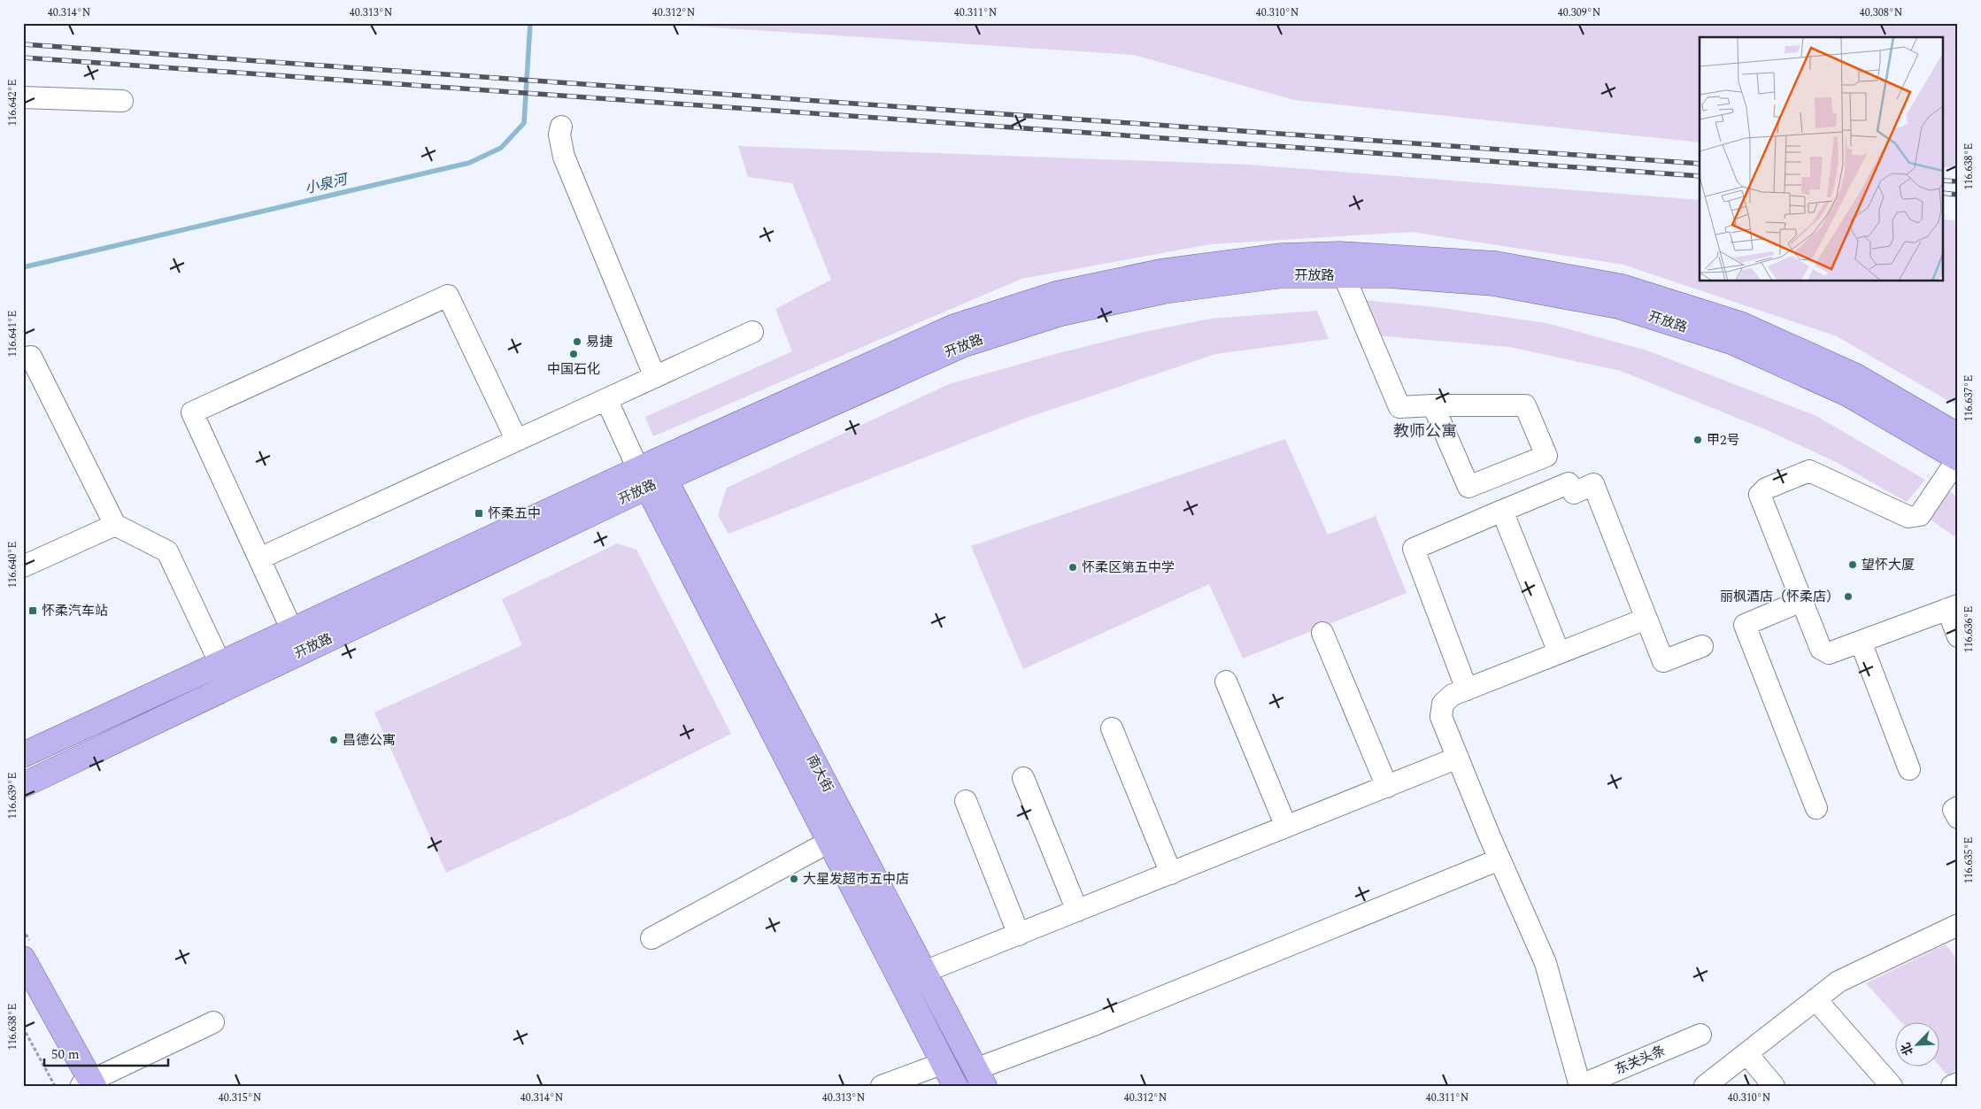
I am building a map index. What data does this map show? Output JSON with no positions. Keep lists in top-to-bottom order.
{
  "streets": {
    "main road": ["开放路", "南大街"],
    "street": ["东关头条"]
  },
  "crossings": [
    ["开放路", "南大街"]
  ],
  "districts": ["教师公寓"],
  "water": ["小泉河"],
  "places": {
    "other": [
      "易捷",
      "中国石化",
      "甲2号",
      "望怀大厦",
      "怀柔区第五中学",
      "丽枫酒店（怀柔店）",
      "昌德公寓",
      "大星发超市五中店"
    ],
    "transit": ["怀柔五中", "怀柔汽车站"]
  },
  "scale_bar": "50 m",
  "north": "bottom left",
  "coordinates": [
    "40.314°N",
    "40.313°N",
    "40.312°N",
    "40.311°N",
    "40.310°N",
    "40.309°N",
    "40.308°N",
    "116.642°E",
    "116.638°E",
    "116.641°E",
    "116.637°E",
    "116.640°E",
    "116.636°E",
    "116.639°E",
    "116.635°E",
    "40.315°N"
  ]
}
